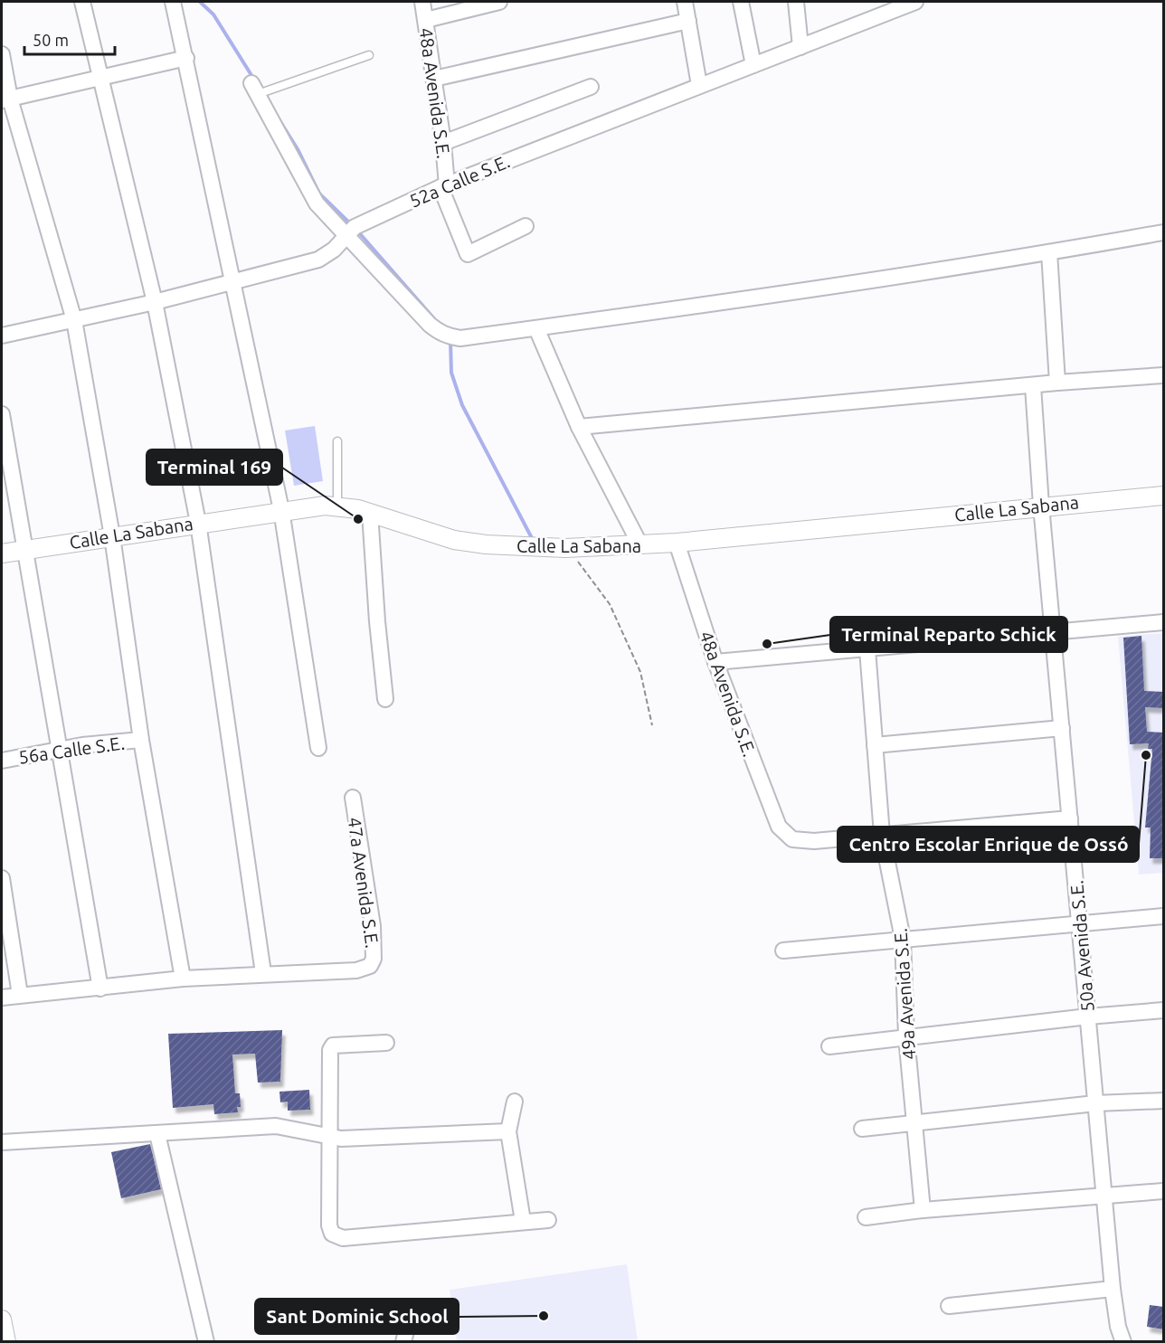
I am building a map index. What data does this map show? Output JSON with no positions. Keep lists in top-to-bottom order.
{
  "streets": {
    "street": [
      "48a Avenida S.E.",
      "52a Calle S.E.",
      "Calle La Sabana",
      "56a Calle S.E.",
      "47a Avenida S.E.",
      "50a Avenida S.E.",
      "49a Avenida S.E."
    ]
  },
  "crossings": [
    ["48a Avenida S.E.", "52a Calle S.E."],
    ["48a Avenida S.E.", "Calle La Sabana"],
    ["48a Avenida S.E.", "49a Avenida S.E."],
    ["Calle La Sabana", "50a Avenida S.E."]
  ],
  "places": [
    "Terminal 169",
    "Terminal Reparto Schick",
    "Centro Escolar Enrique de Ossó",
    "Sant Dominic School"
  ],
  "scale_bar": "50 m"
}
